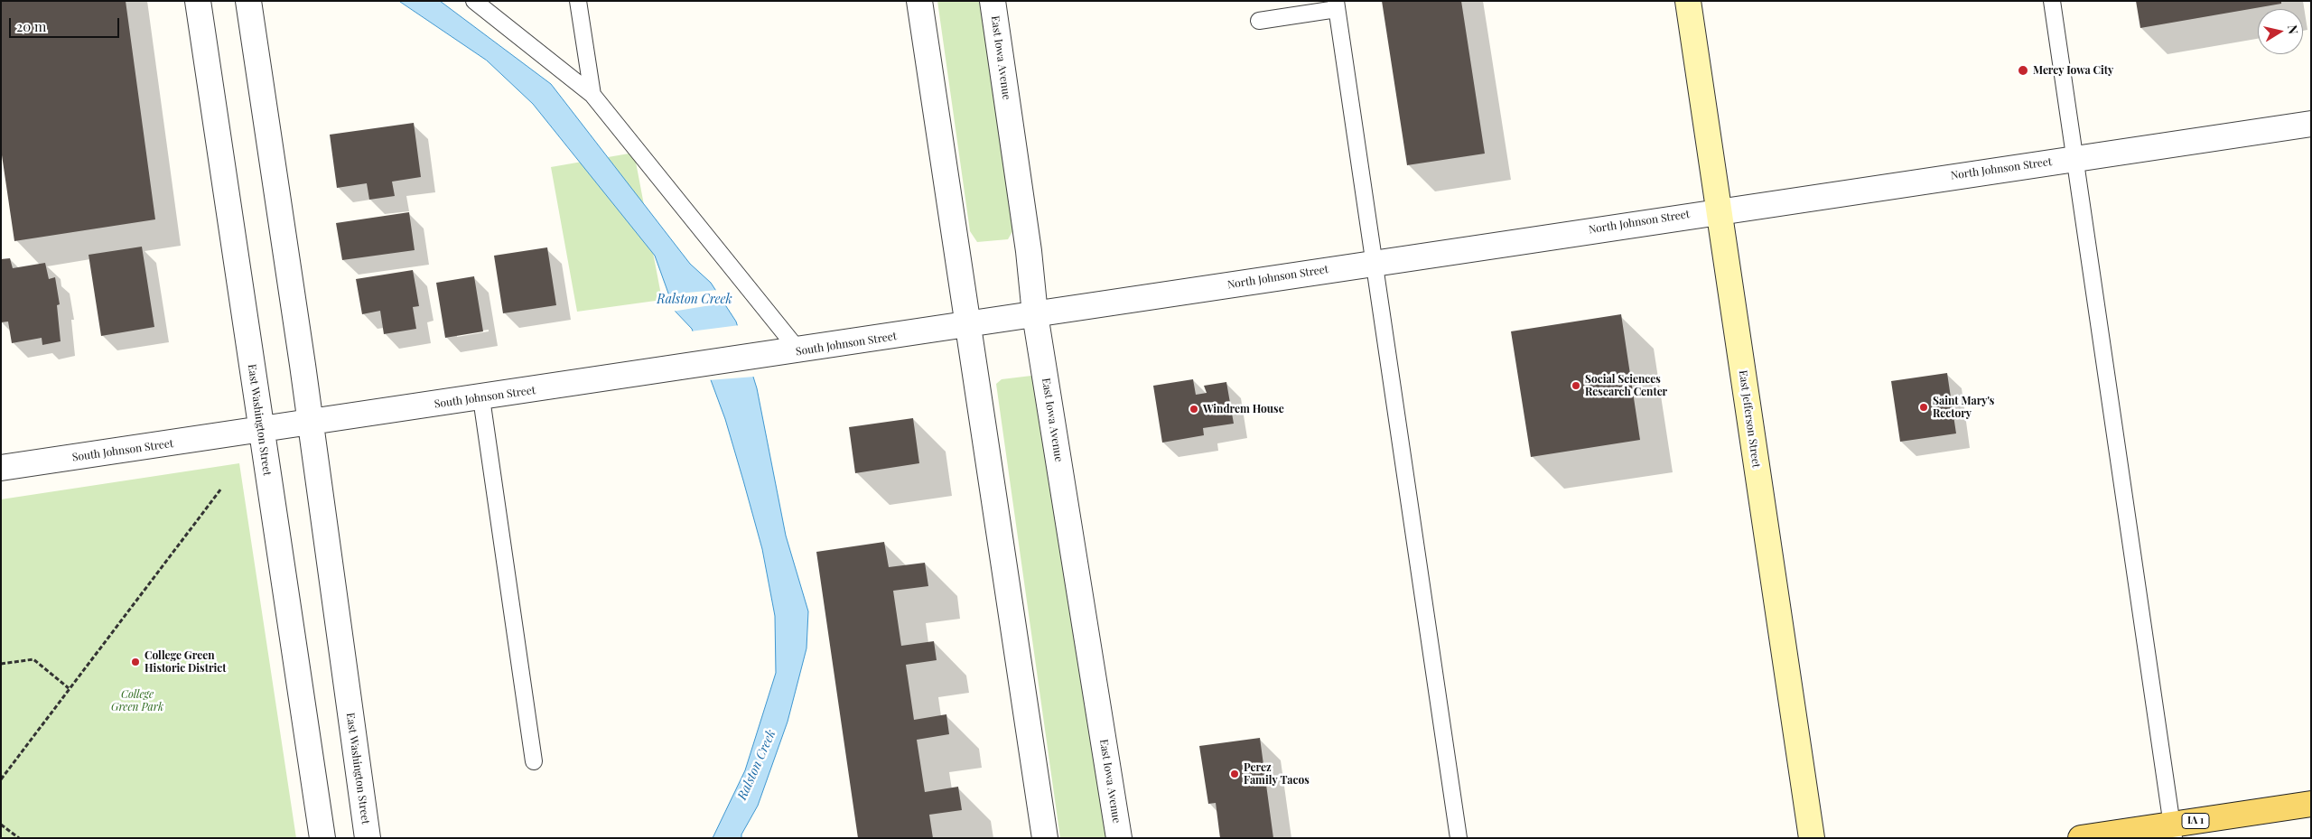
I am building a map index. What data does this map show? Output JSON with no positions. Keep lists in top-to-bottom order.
{
  "streets": {
    "main road": ["East Jefferson Street", "IA 1"],
    "street": [
      "East Iowa Avenue",
      "North Johnson Street",
      "South Johnson Street",
      "East Washington Street"
    ]
  },
  "crossings": [
    ["East Iowa Avenue", "North Johnson Street"],
    ["North Johnson Street", "South Johnson Street"],
    ["North Johnson Street", "East Jefferson Street"],
    ["South Johnson Street", "East Washington Street"]
  ],
  "water": ["Ralston Creek"],
  "parks": ["College Green Park"],
  "places": [
    "Mercy Iowa City",
    "Social Sciences Research Center",
    "Saint Mary's Rectory",
    "Windrem House",
    "College Green Historic District",
    "Perez Family Tacos"
  ],
  "scale_bar": "20 m",
  "north": "right"
}
